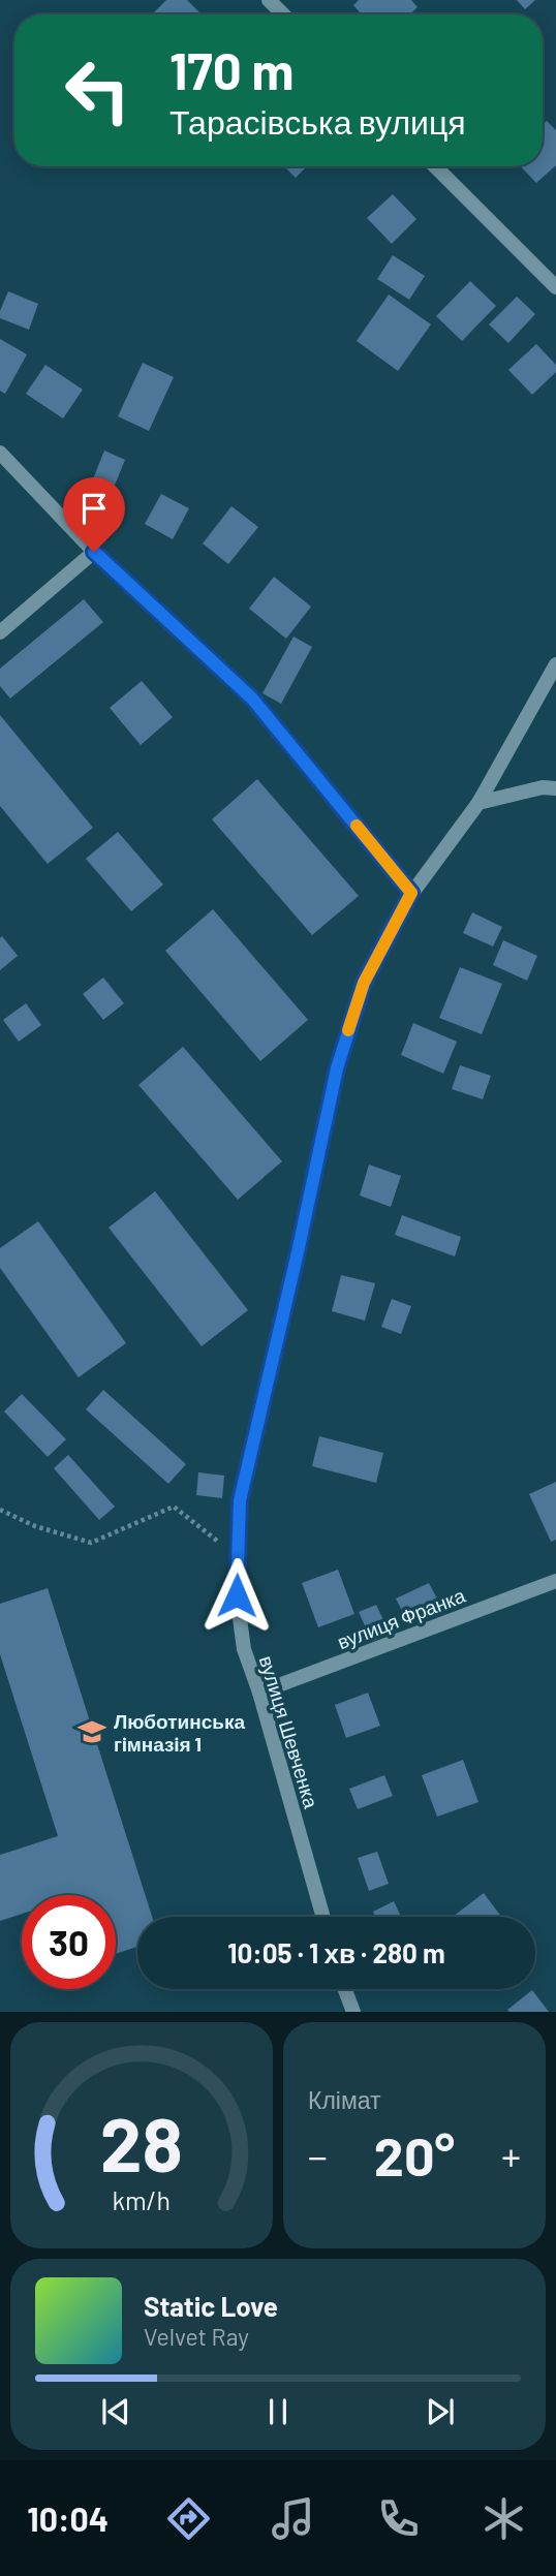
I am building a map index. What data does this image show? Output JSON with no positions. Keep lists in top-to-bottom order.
{
  "streets": {
    "street": ["вулиця Франка", "вулиця Шевченка"]
  },
  "crossings": [
    ["вулиця Франка", "вулиця Шевченка"]
  ],
  "places": {
    "school or university": ["Люботинська гiмназiя 1"]
  },
  "page": {
    "turn": ["170 m", "Тарасівська вулиця"],
    "limit": "30",
    "trip": "10:05 · 1 хв · 280 m",
    "tile": "Клімат",
    "heat": ["−", "20°", "+"],
    "song": ["Static Love", "Velvet Ray"],
    "tabs": "10:04",
    "gauge": ["28", "km/h"]
  }
}
